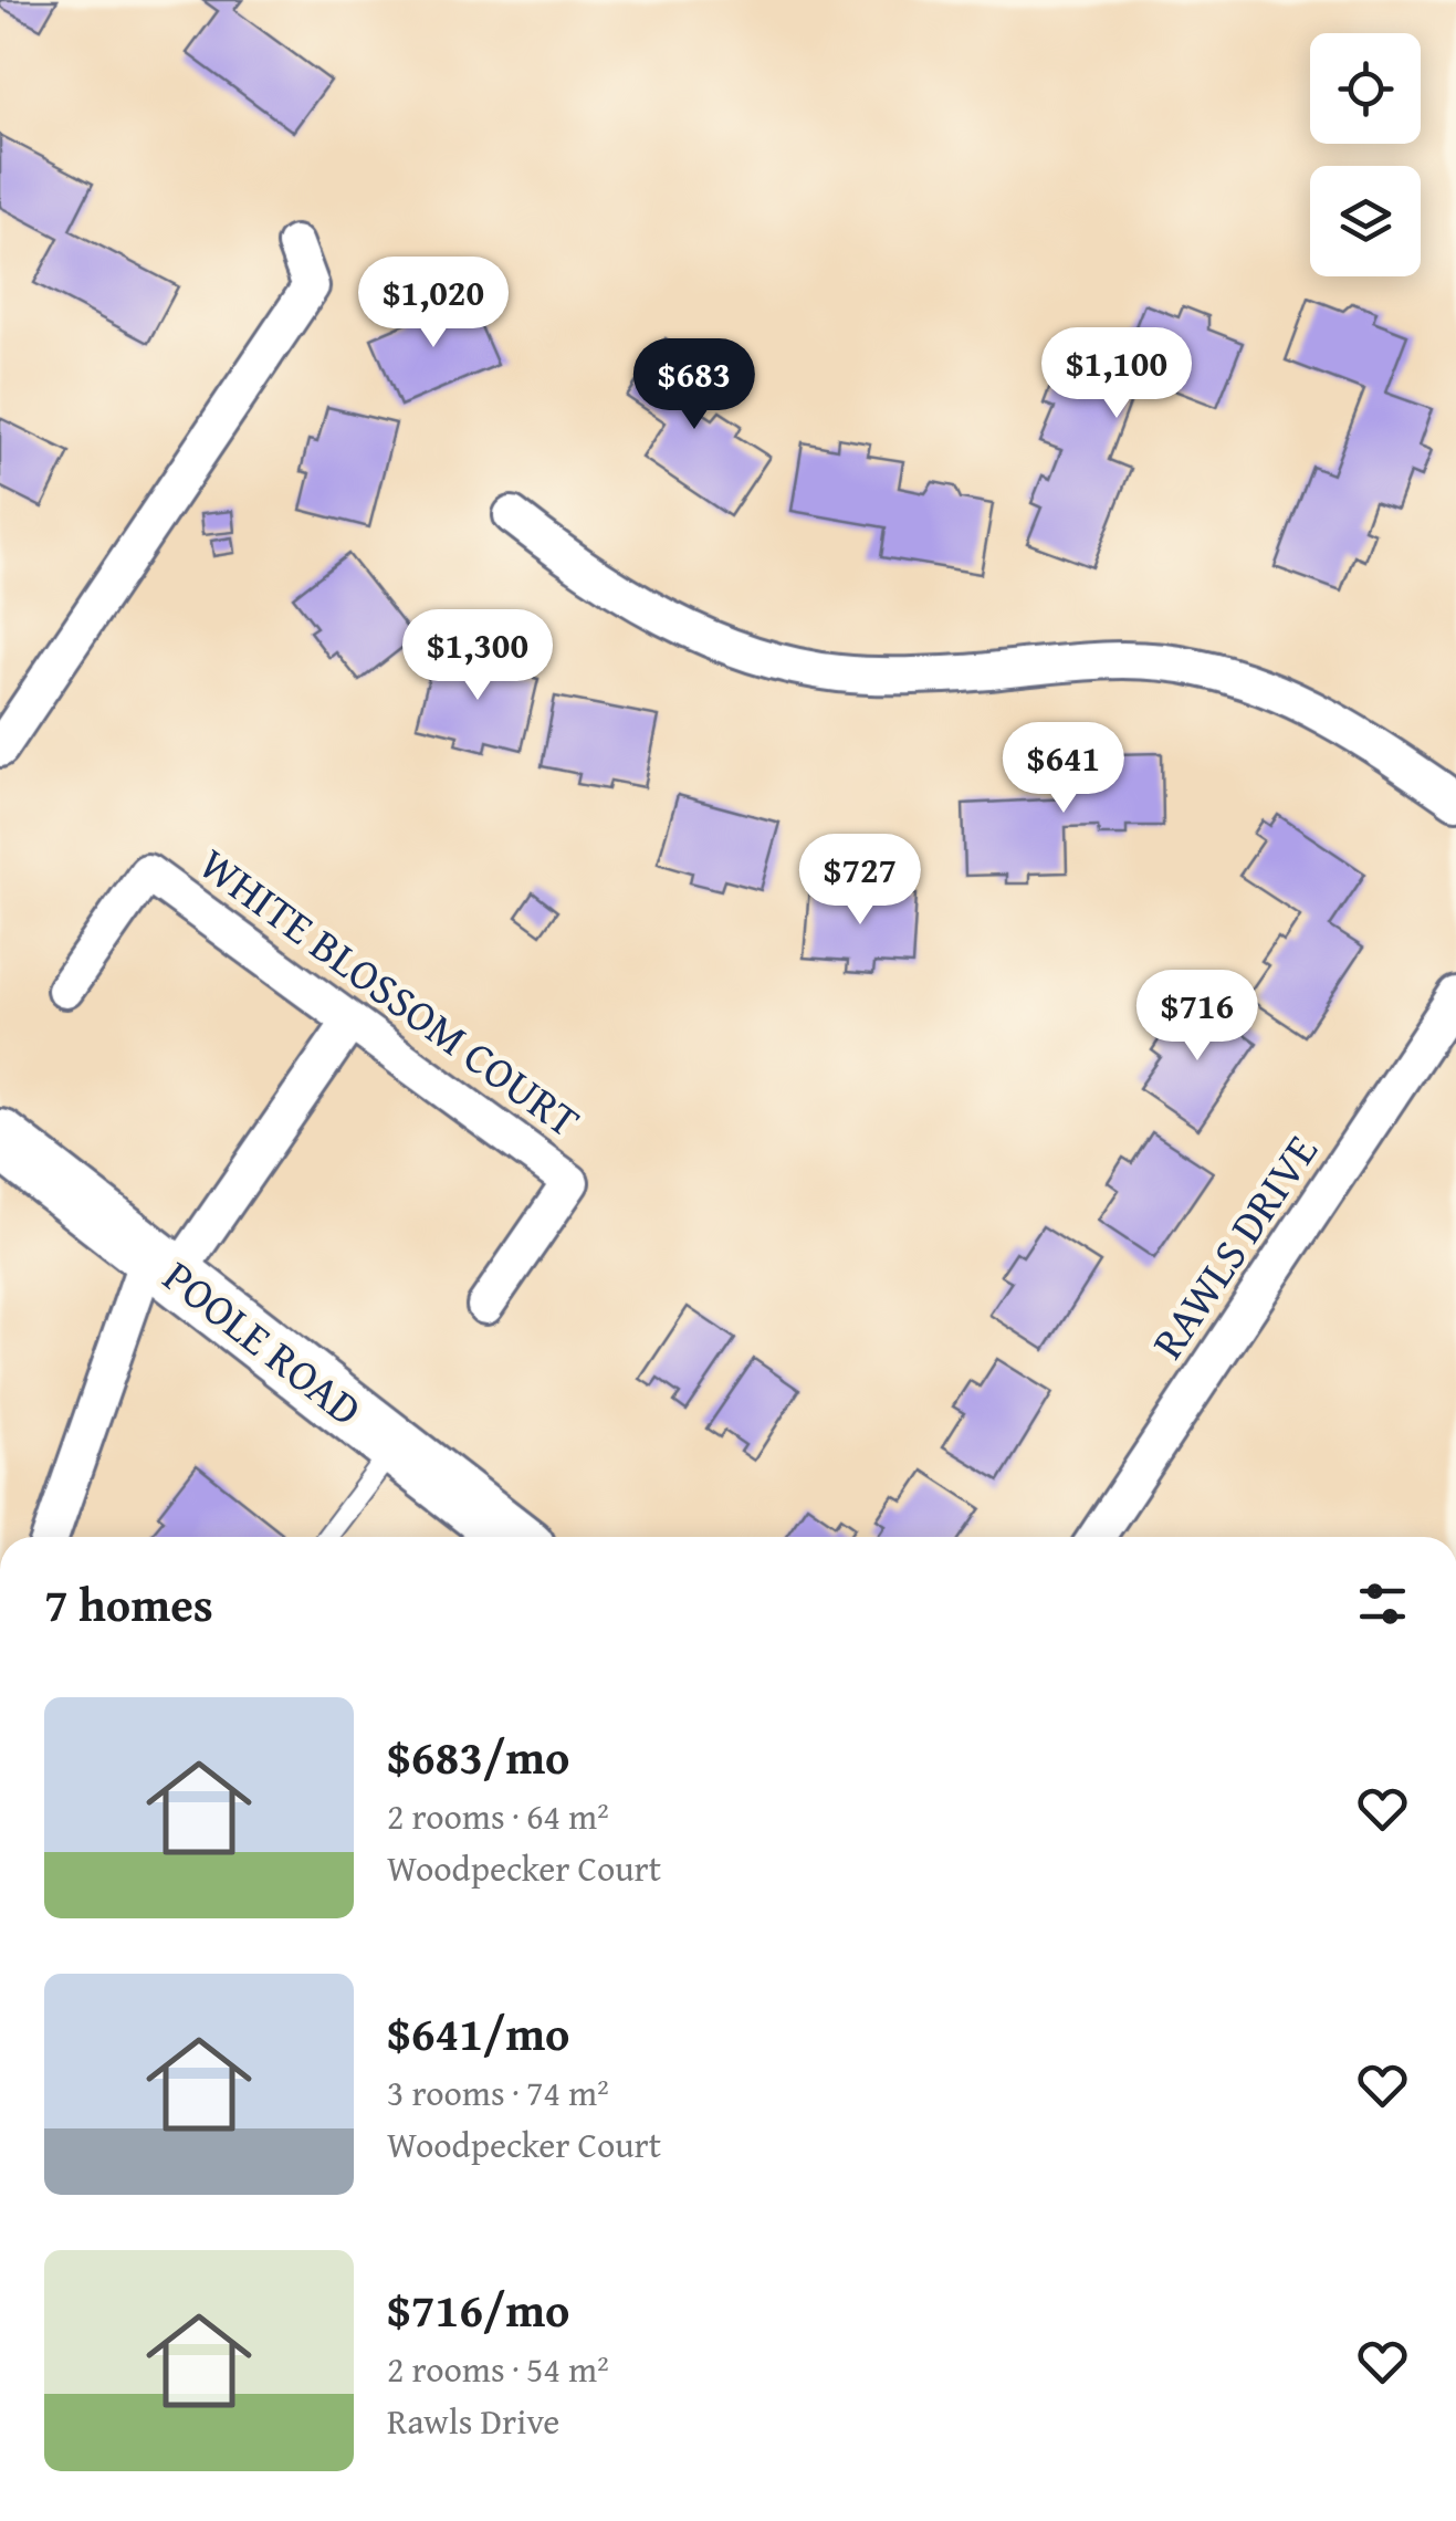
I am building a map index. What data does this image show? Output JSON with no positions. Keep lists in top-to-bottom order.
{
  "streets": {
    "main road": ["POOLE ROAD"],
    "street": ["WHITE BLOSSOM COURT", "RAWLS DRIVE"]
  },
  "page": {
    "price": [
      "$1,020",
      "$1,100",
      "$683",
      "$1,300",
      "$641",
      "$727",
      "$716"
    ],
    "heading": "7 homes",
    "list": [
      {
        "name": "$683/mo",
        "note": "2 rooms · 64 m² · Woodpecker Court"
      },
      {
        "name": "$641/mo",
        "note": "3 rooms · 74 m² · Woodpecker Court"
      },
      {
        "name": "$716/mo",
        "note": "2 rooms · 54 m² · Rawls Drive"
      }
    ]
  }
}
